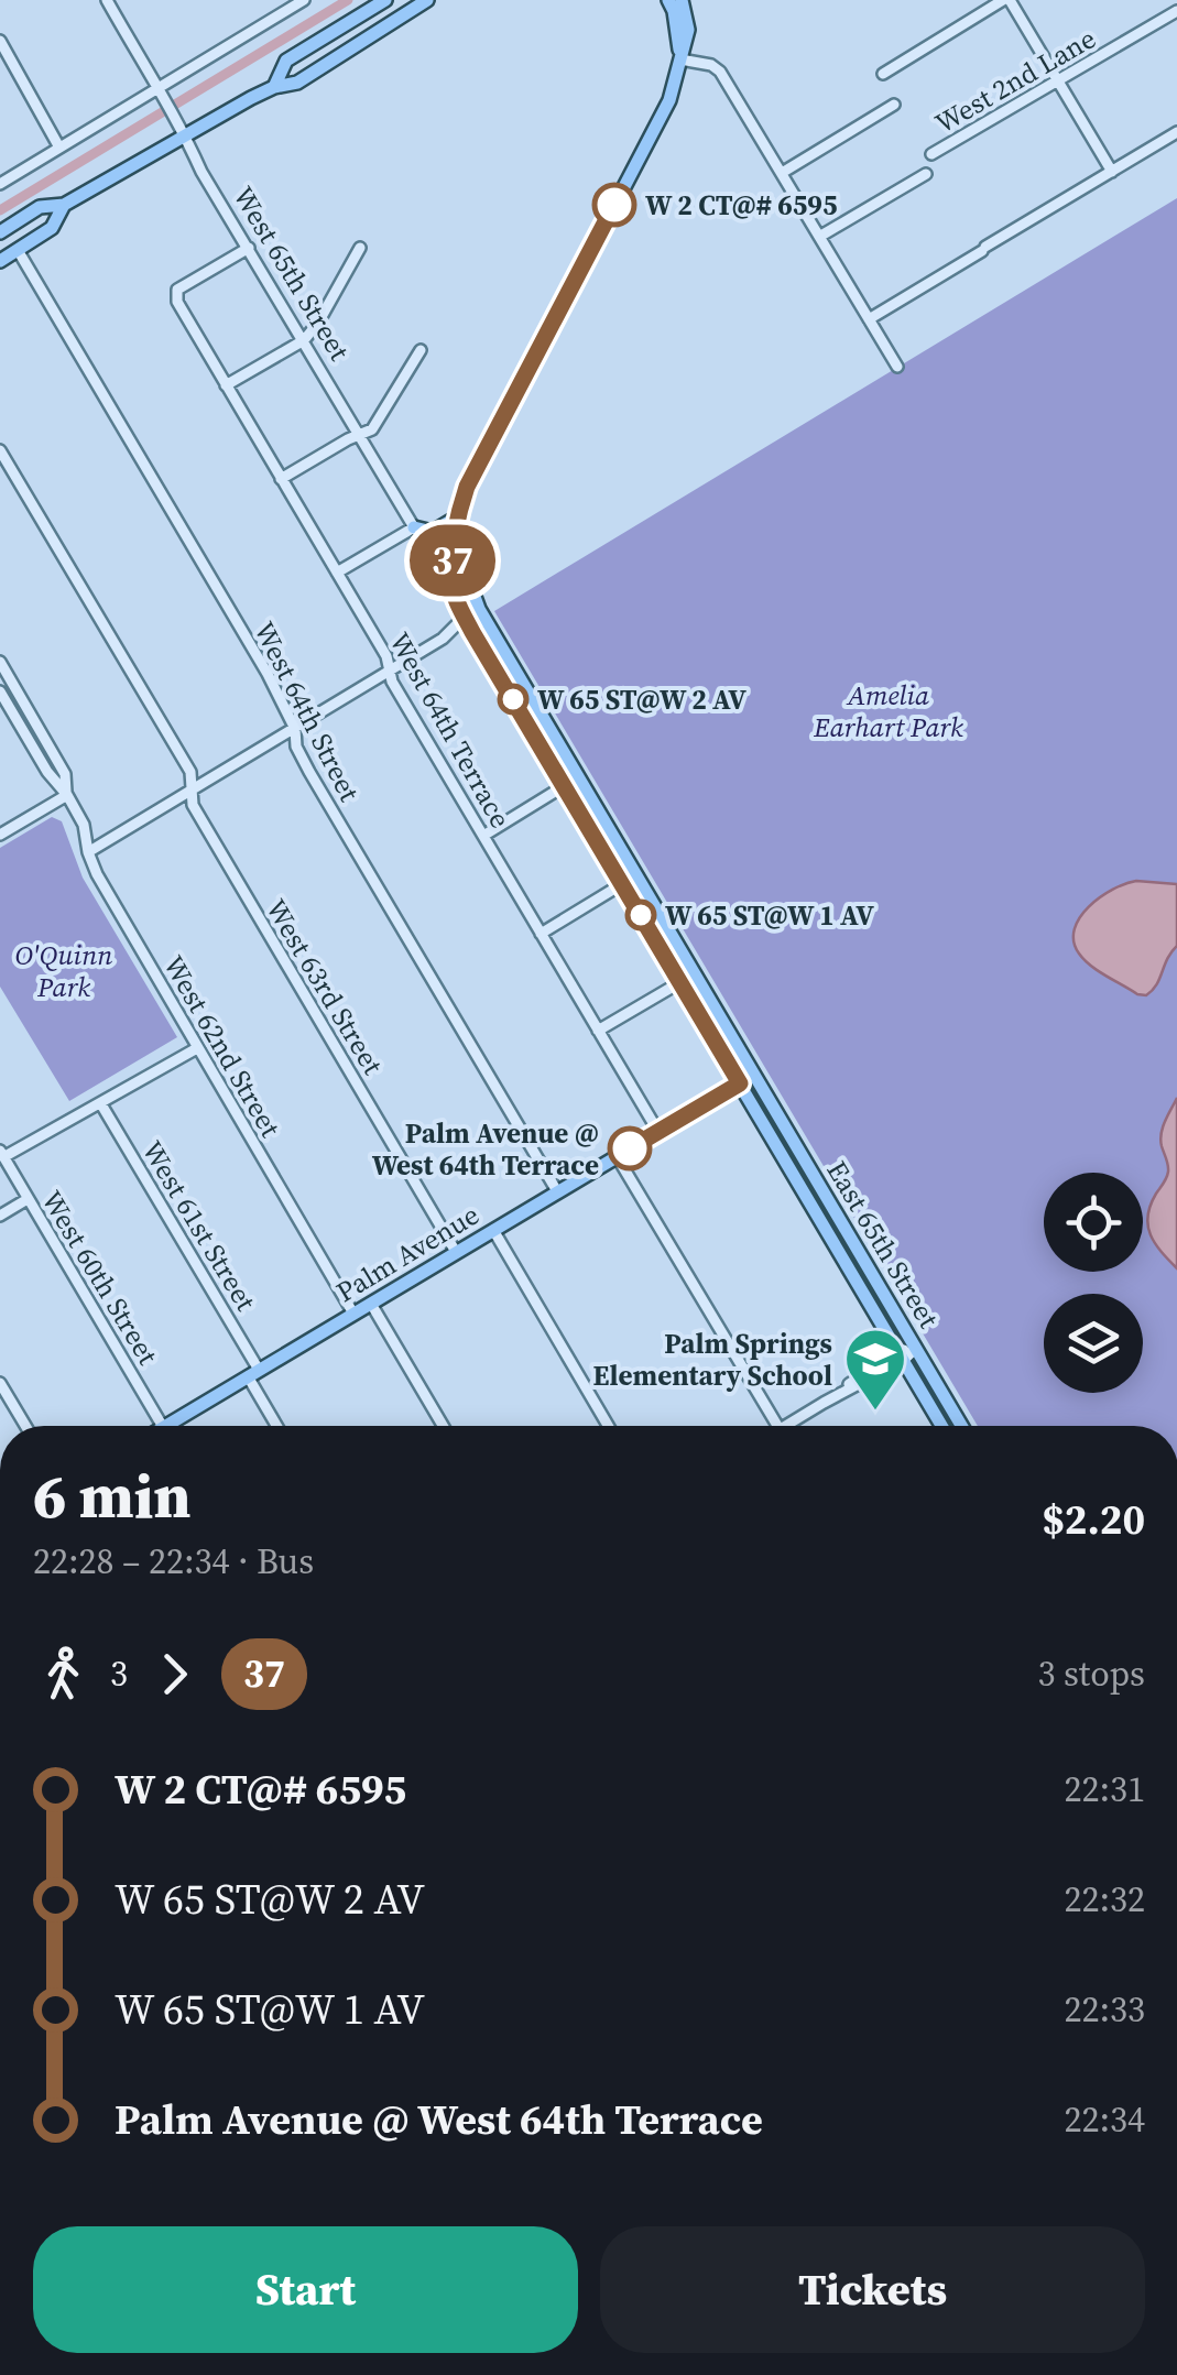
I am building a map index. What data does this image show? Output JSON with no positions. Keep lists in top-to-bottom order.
{
  "streets": {
    "main road": ["East 65th Street", "Palm Avenue"],
    "street": [
      "West 2nd Lane",
      "West 65th Street",
      "West 64th Street",
      "West 64th Terrace",
      "West 63rd Street",
      "West 62nd Street",
      "West 61st Street",
      "West 60th Street"
    ]
  },
  "crossings": [
    ["West 65th Street", "West 64th Terrace"],
    ["West 64th Street", "Palm Avenue"],
    ["West 64th Terrace", "Palm Avenue"],
    ["West 63rd Street", "Palm Avenue"],
    ["West 62nd Street", "Palm Avenue"],
    ["West 61st Street", "Palm Avenue"],
    ["East 65th Street", "Palm Avenue"]
  ],
  "parks": ["Amelia Earhart Park", "O'Quinn Park"],
  "places": {
    "other": [
      "W 2 CT@# 6595",
      "W 65 ST@W 2 AV",
      "W 65 ST@W 1 AV",
      "Palm Avenue @ West 64th Terrace"
    ],
    "school or university": ["Palm Springs Elementary School"]
  },
  "lines": ["bus line 37"],
  "page": {
    "on_map": "37",
    "heading": ["6 min", "22:28 – 22:34 · Bus", "$2.20"],
    "legs": ["3", "37", "3 stops"],
    "list": [
      {
        "name": "W 2 CT@# 6595",
        "value": "22:31"
      },
      {
        "name": "W 65 ST@W 2 AV",
        "value": "22:32"
      },
      {
        "name": "W 65 ST@W 1 AV",
        "value": "22:33"
      },
      {
        "name": "Palm Avenue @ West 64th Terrace",
        "value": "22:34"
      }
    ],
    "buttons": ["Start", "Tickets"]
  }
}
